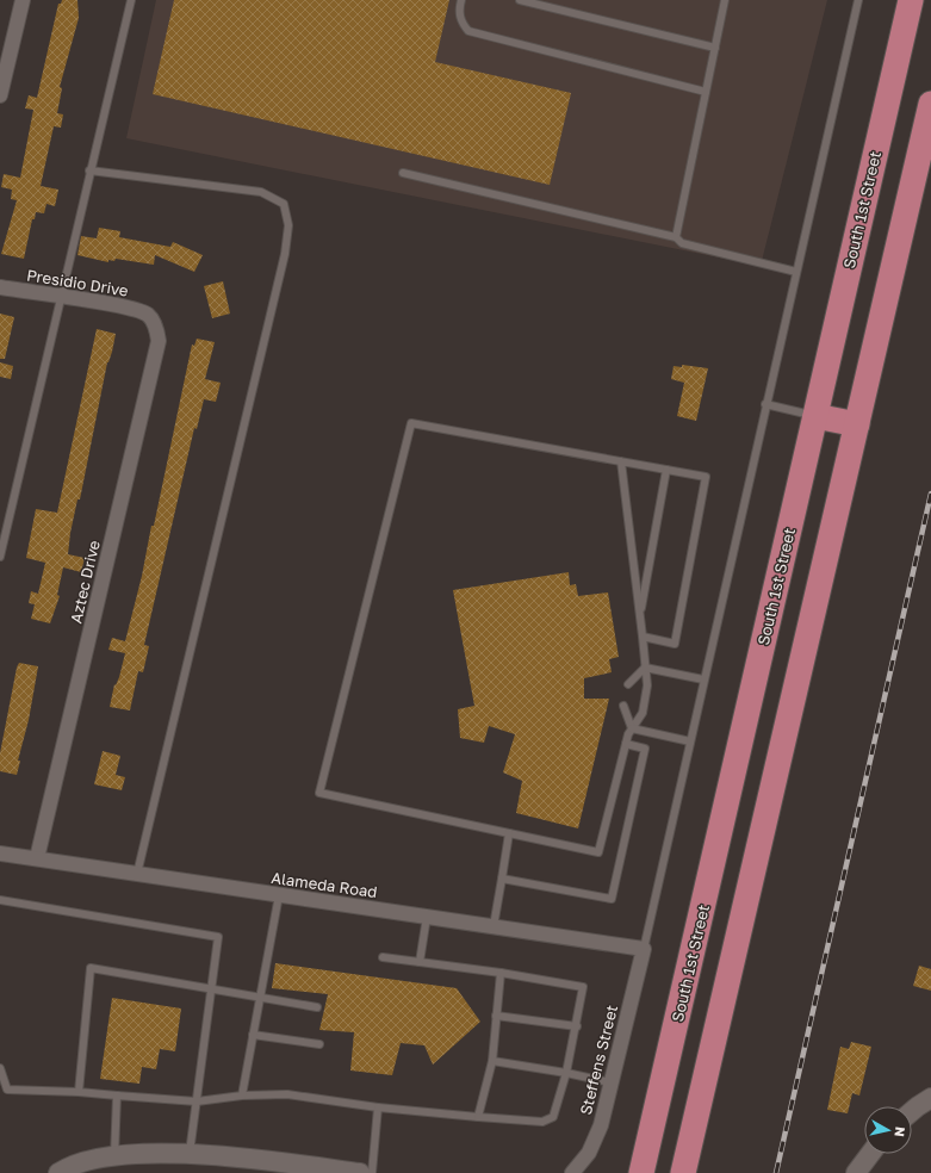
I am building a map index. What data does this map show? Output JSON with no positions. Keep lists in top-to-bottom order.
{
  "streets": {
    "highway": ["South 1st Street"],
    "street": [
      "Presidio Drive",
      "Aztec Drive",
      "Alameda Road",
      "Steffens Street"
    ]
  },
  "crossings": [
    ["Presidio Drive", "Aztec Drive"],
    ["Aztec Drive", "Alameda Road"],
    ["Alameda Road", "Steffens Street"]
  ],
  "north": "right"
}
